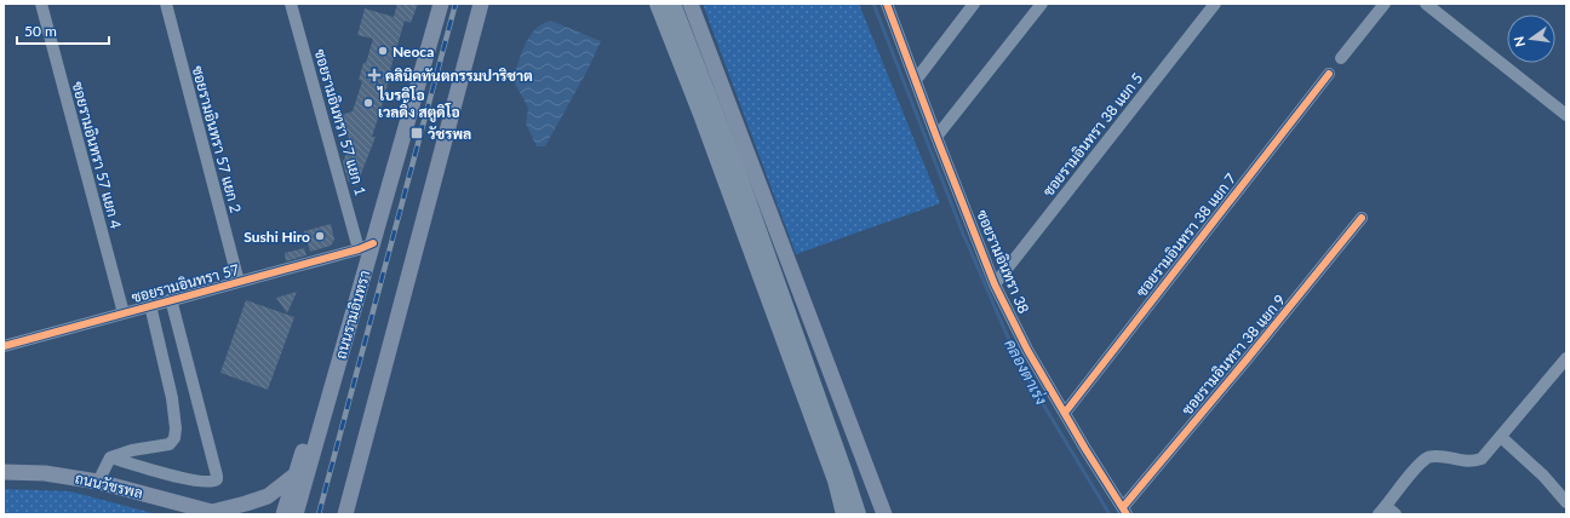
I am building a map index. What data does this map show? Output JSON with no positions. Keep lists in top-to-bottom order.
{
  "streets": {
    "main road": ["ถนนรามอินทรา", "ถนนวัชรพล"],
    "street": [
      "ซอยรามอินทรา 57 แยก 1",
      "ซอยรามอินทรา 38 แยก 5",
      "ซอยรามอินทรา 57 แยก 2",
      "ซอยรามอินทรา 57 แยก 4",
      "ซอยรามอินทรา 38 แยก 7",
      "ซอยรามอินทรา 38",
      "ซอยรามอินทรา 57",
      "ซอยรามอินทรา 38 แยก 9"
    ]
  },
  "crossings": [
    ["ซอยรามอินทรา 57 แยก 1", "ซอยรามอินทรา 57"],
    ["ซอยรามอินทรา 57 แยก 1", "ถนนรามอินทรา"],
    ["ซอยรามอินทรา 38 แยก 5", "ซอยรามอินทรา 38"],
    ["ซอยรามอินทรา 57 แยก 2", "ซอยรามอินทรา 57"],
    ["ซอยรามอินทรา 57 แยก 4", "ซอยรามอินทรา 57"],
    ["ซอยรามอินทรา 38 แยก 7", "ซอยรามอินทรา 38"],
    ["ซอยรามอินทรา 38", "ซอยรามอินทรา 38 แยก 9"],
    ["ซอยรามอินทรา 57", "ถนนรามอินทรา"]
  ],
  "water": ["คลองตาเร่ง"],
  "places": {
    "other": ["Neoca", "ไบรดิโอ เวลดิ้ง สตูดิโอ", "Sushi Hiro"],
    "health": ["คลินิคทันตกรรมปาริชาต"],
    "transit": ["วัชรพล"]
  },
  "scale_bar": "50 m",
  "north": "left"
}
